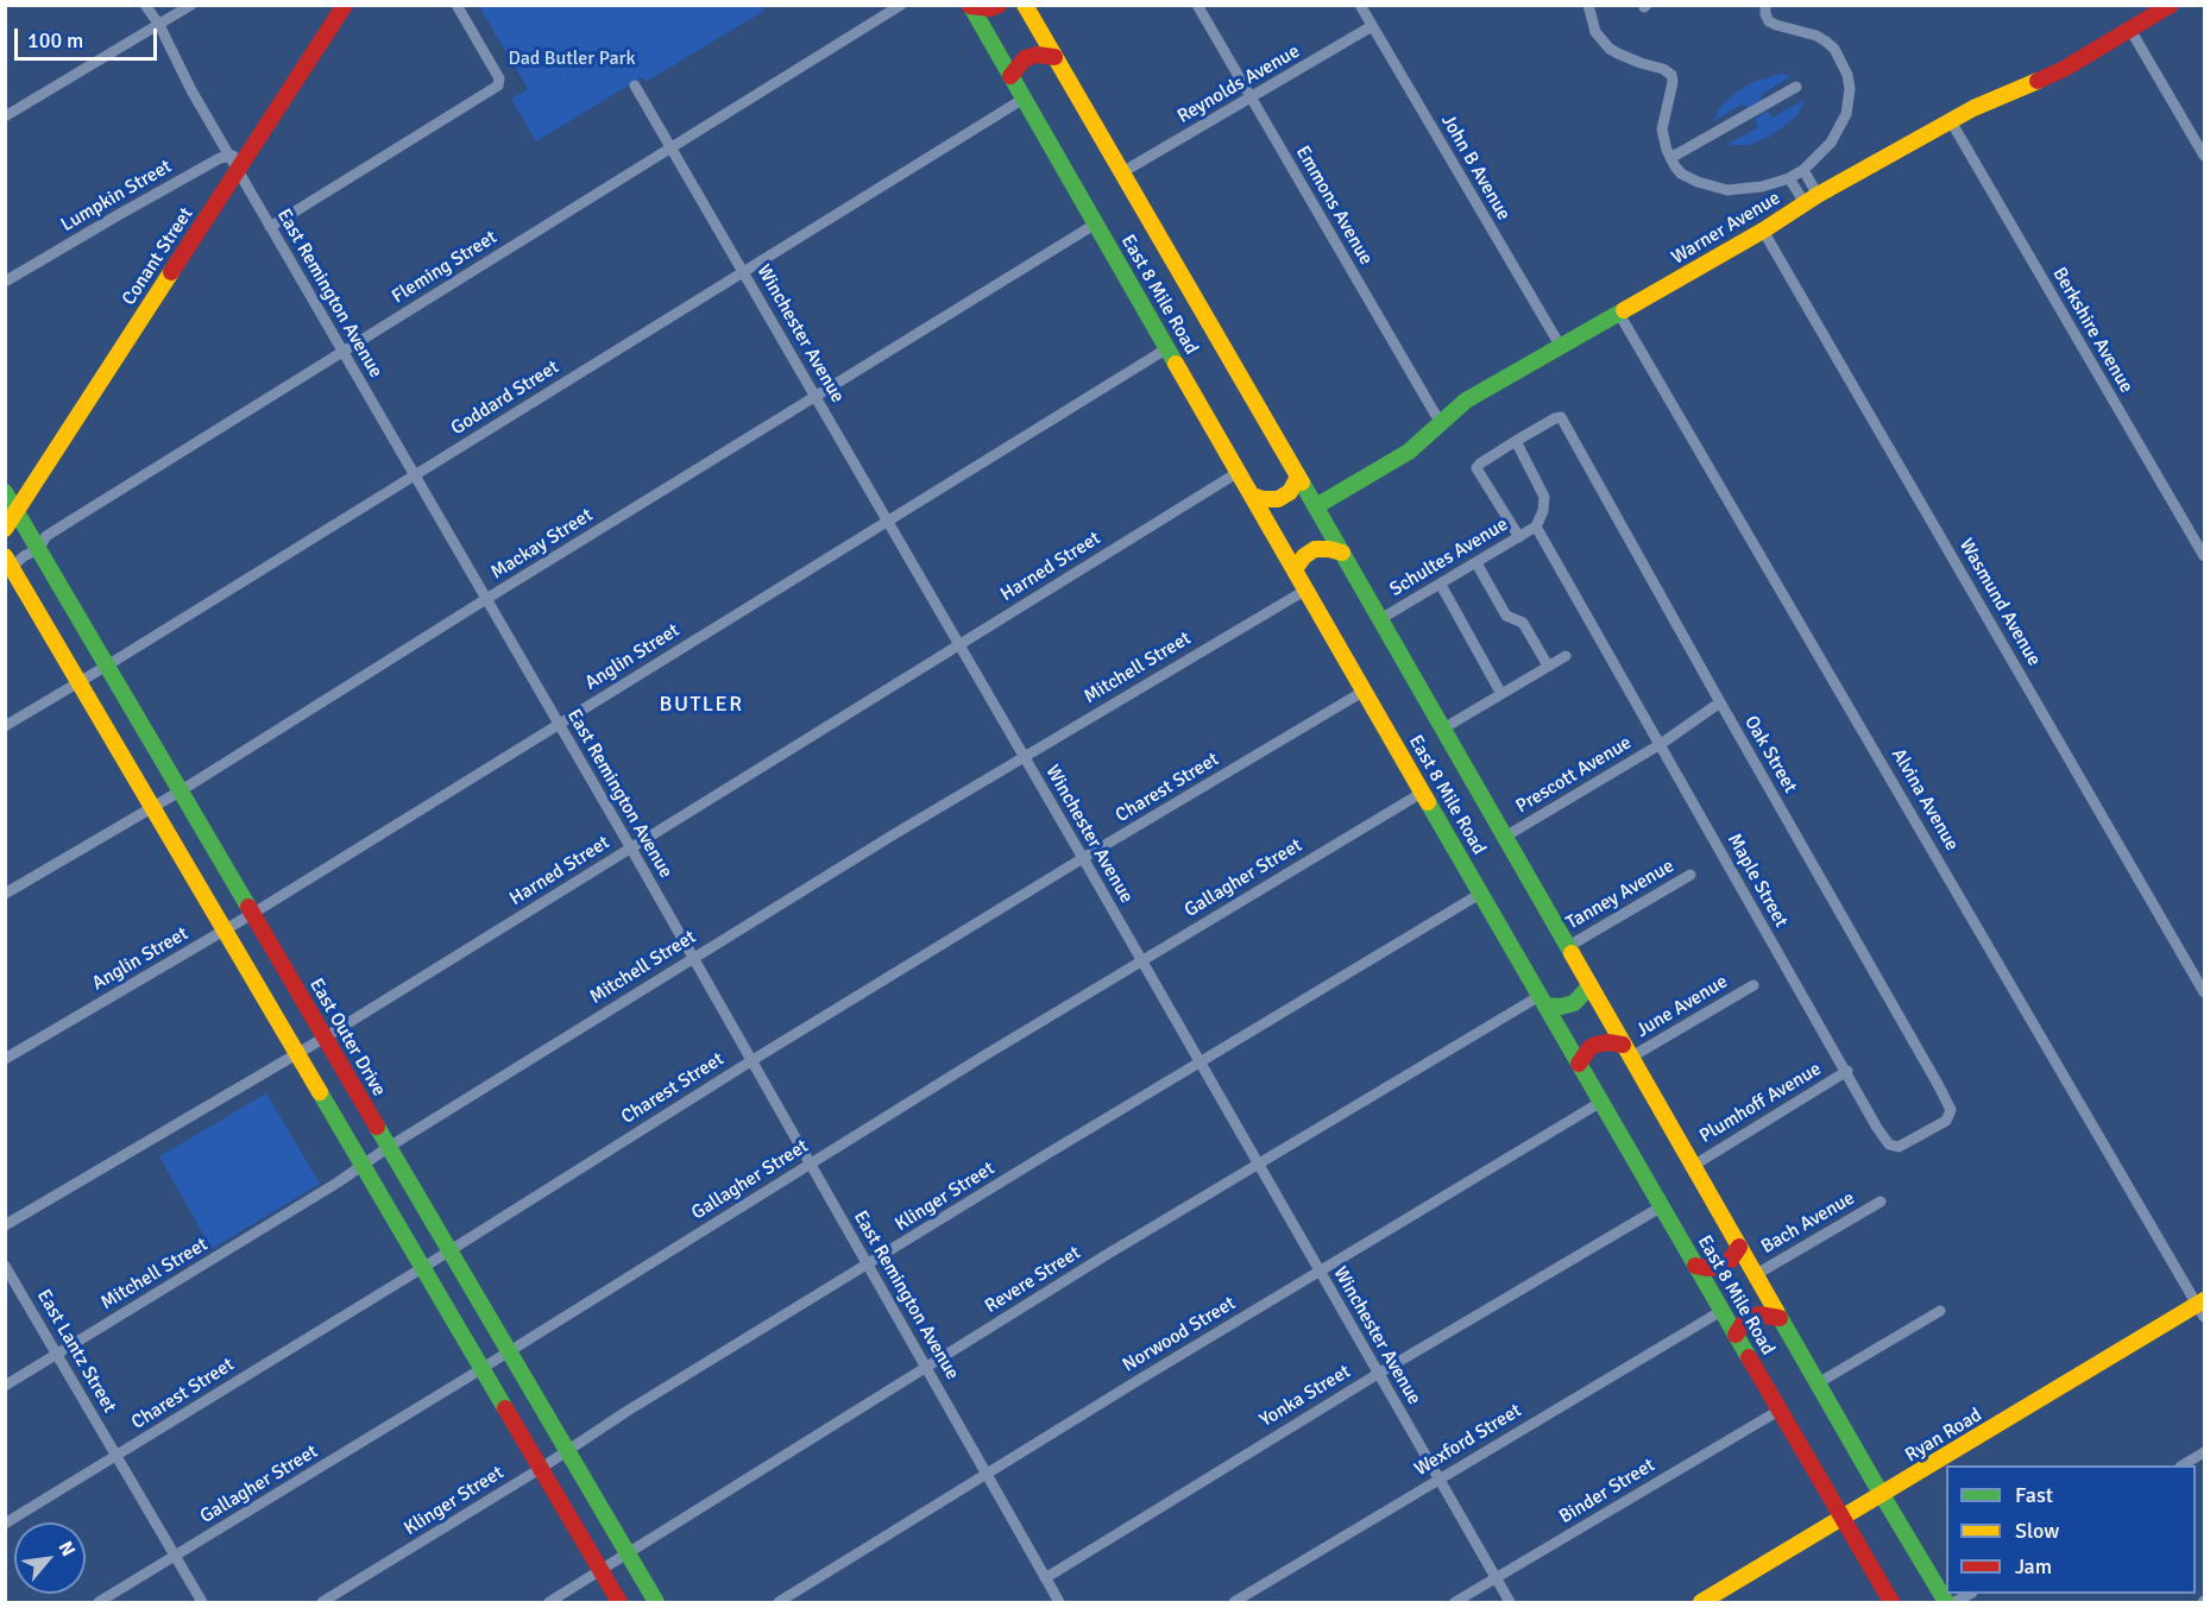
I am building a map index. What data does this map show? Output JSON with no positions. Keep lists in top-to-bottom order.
{
  "streets": {
    "main road": [
      "Warner Avenue",
      "Conant Street",
      "East 8 Mile Road",
      "East Outer Drive",
      "Ryan Road"
    ],
    "street": [
      "Reynolds Avenue",
      "John B Avenue",
      "Lumpkin Street",
      "Emmons Avenue",
      "Fleming Street",
      "East Remington Avenue",
      "Berkshire Avenue",
      "Winchester Avenue",
      "Goddard Street",
      "Mackay Street",
      "Schultes Avenue",
      "Harned Street",
      "Wasmund Avenue",
      "Anglin Street",
      "Mitchell Street",
      "Oak Street",
      "Prescott Avenue",
      "Charest Street",
      "Alvina Avenue",
      "Gallagher Street",
      "Maple Street",
      "Tanney Avenue",
      "June Avenue",
      "Plumhoff Avenue",
      "Klinger Street",
      "Bach Avenue",
      "Revere Street",
      "Norwood Street",
      "East Lantz Street",
      "Yonka Street",
      "Wexford Street",
      "Binder Street"
    ]
  },
  "crossings": [
    ["Reynolds Avenue", "John B Avenue"],
    ["Reynolds Avenue", "Emmons Avenue"],
    ["Reynolds Avenue", "East 8 Mile Road"],
    ["John B Avenue", "Warner Avenue"],
    ["Lumpkin Street", "Conant Street"],
    ["Lumpkin Street", "East Remington Avenue"],
    ["Emmons Avenue", "Warner Avenue"],
    ["Warner Avenue", "East 8 Mile Road"],
    ["Warner Avenue", "Berkshire Avenue"],
    ["Warner Avenue", "Wasmund Avenue"],
    ["Warner Avenue", "Alvina Avenue"],
    ["Conant Street", "East Remington Avenue"],
    ["Conant Street", "East Outer Drive"],
    ["Fleming Street", "East Remington Avenue"],
    ["Fleming Street", "Winchester Avenue"],
    ["Fleming Street", "East Outer Drive"],
    ["East Remington Avenue", "Goddard Street"],
    ["East Remington Avenue", "Mackay Street"],
    ["East Remington Avenue", "Harned Street"],
    ["East Remington Avenue", "Anglin Street"],
    ["East Remington Avenue", "Mitchell Street"],
    ["East Remington Avenue", "Charest Street"],
    ["East Remington Avenue", "Gallagher Street"],
    ["East Remington Avenue", "Klinger Street"],
    ["East Remington Avenue", "Revere Street"],
    ["East Remington Avenue", "Norwood Street"],
    ["East Remington Avenue", "Yonka Street"],
    ["East 8 Mile Road", "Goddard Street"],
    ["East 8 Mile Road", "Mackay Street"],
    ["East 8 Mile Road", "Schultes Avenue"],
    ["East 8 Mile Road", "Harned Street"],
    ["East 8 Mile Road", "Anglin Street"],
    ["East 8 Mile Road", "Mitchell Street"],
    ["East 8 Mile Road", "Prescott Avenue"],
    ["East 8 Mile Road", "Charest Street"],
    ["East 8 Mile Road", "Gallagher Street"],
    ["East 8 Mile Road", "Tanney Avenue"],
    ["East 8 Mile Road", "June Avenue"],
    ["East 8 Mile Road", "Plumhoff Avenue"],
    ["East 8 Mile Road", "Klinger Street"],
    ["East 8 Mile Road", "Bach Avenue"],
    ["East 8 Mile Road", "Revere Street"],
    ["East 8 Mile Road", "Norwood Street"],
    ["East 8 Mile Road", "Yonka Street"],
    ["East 8 Mile Road", "Ryan Road"],
    ["East 8 Mile Road", "Wexford Street"],
    ["East 8 Mile Road", "Binder Street"],
    ["Winchester Avenue", "Goddard Street"],
    ["Winchester Avenue", "Mackay Street"],
    ["Winchester Avenue", "Harned Street"],
    ["Winchester Avenue", "Anglin Street"],
    ["Winchester Avenue", "Mitchell Street"],
    ["Winchester Avenue", "Charest Street"],
    ["Winchester Avenue", "Gallagher Street"],
    ["Winchester Avenue", "Klinger Street"],
    ["Winchester Avenue", "Revere Street"],
    ["Winchester Avenue", "Norwood Street"],
    ["Winchester Avenue", "Yonka Street"],
    ["Winchester Avenue", "Wexford Street"],
    ["Winchester Avenue", "Binder Street"],
    ["Goddard Street", "East Outer Drive"],
    ["Mackay Street", "East Outer Drive"],
    ["Schultes Avenue", "Maple Street"],
    ["Harned Street", "East Outer Drive"],
    ["Anglin Street", "East Outer Drive"],
    ["Mitchell Street", "East Outer Drive"],
    ["Mitchell Street", "East Lantz Street"],
    ["Oak Street", "Prescott Avenue"],
    ["Oak Street", "Maple Street"],
    ["Prescott Avenue", "Maple Street"],
    ["Charest Street", "East Outer Drive"],
    ["Charest Street", "East Lantz Street"],
    ["Alvina Avenue", "Ryan Road"],
    ["Gallagher Street", "East Outer Drive"],
    ["Gallagher Street", "East Lantz Street"],
    ["Maple Street", "Plumhoff Avenue"],
    ["East Outer Drive", "Klinger Street"],
    ["East Outer Drive", "Revere Street"]
  ],
  "districts": ["BUTLER"],
  "parks": ["Dad Butler Park"],
  "legend": ["Fast", "Slow", "Jam"],
  "scale_bar": "100 m",
  "north": "top right"
}
